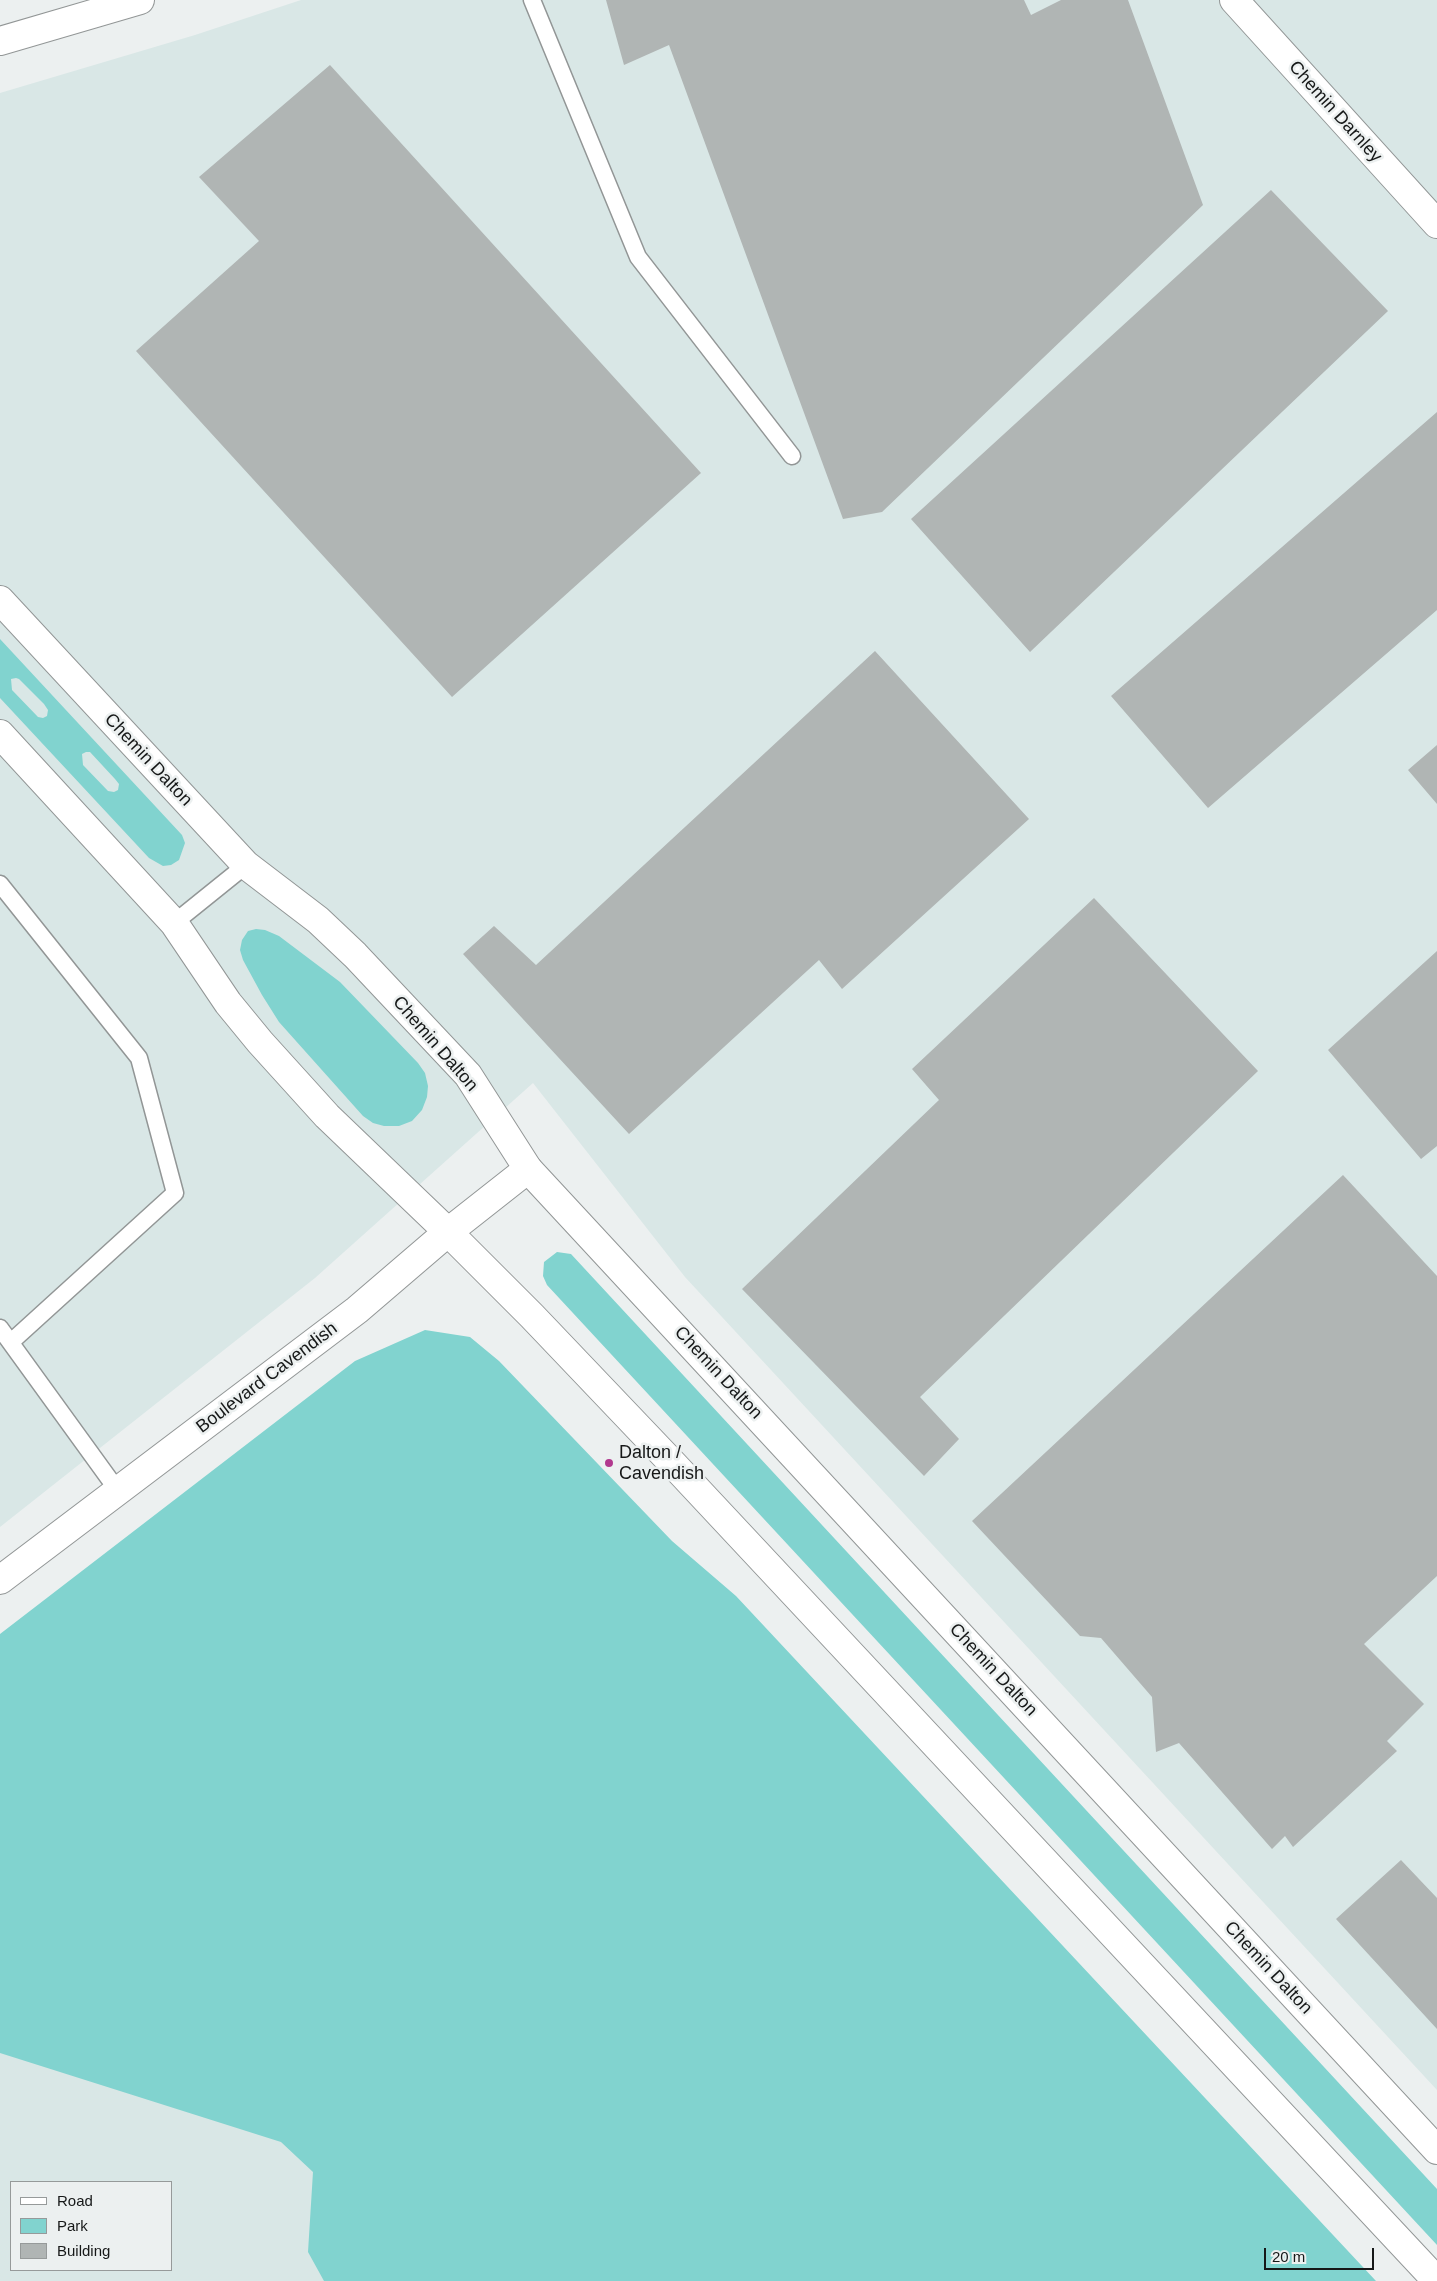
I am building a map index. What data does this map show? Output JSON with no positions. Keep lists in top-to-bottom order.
{
  "streets": {
    "street": ["Chemin Darnley", "Chemin Dalton", "Boulevard Cavendish"]
  },
  "crossings": [
    ["Chemin Dalton", "Boulevard Cavendish"]
  ],
  "places": ["Dalton / Cavendish"],
  "legend": ["Road", "Park", "Building"],
  "scale_bar": "20 m"
}
